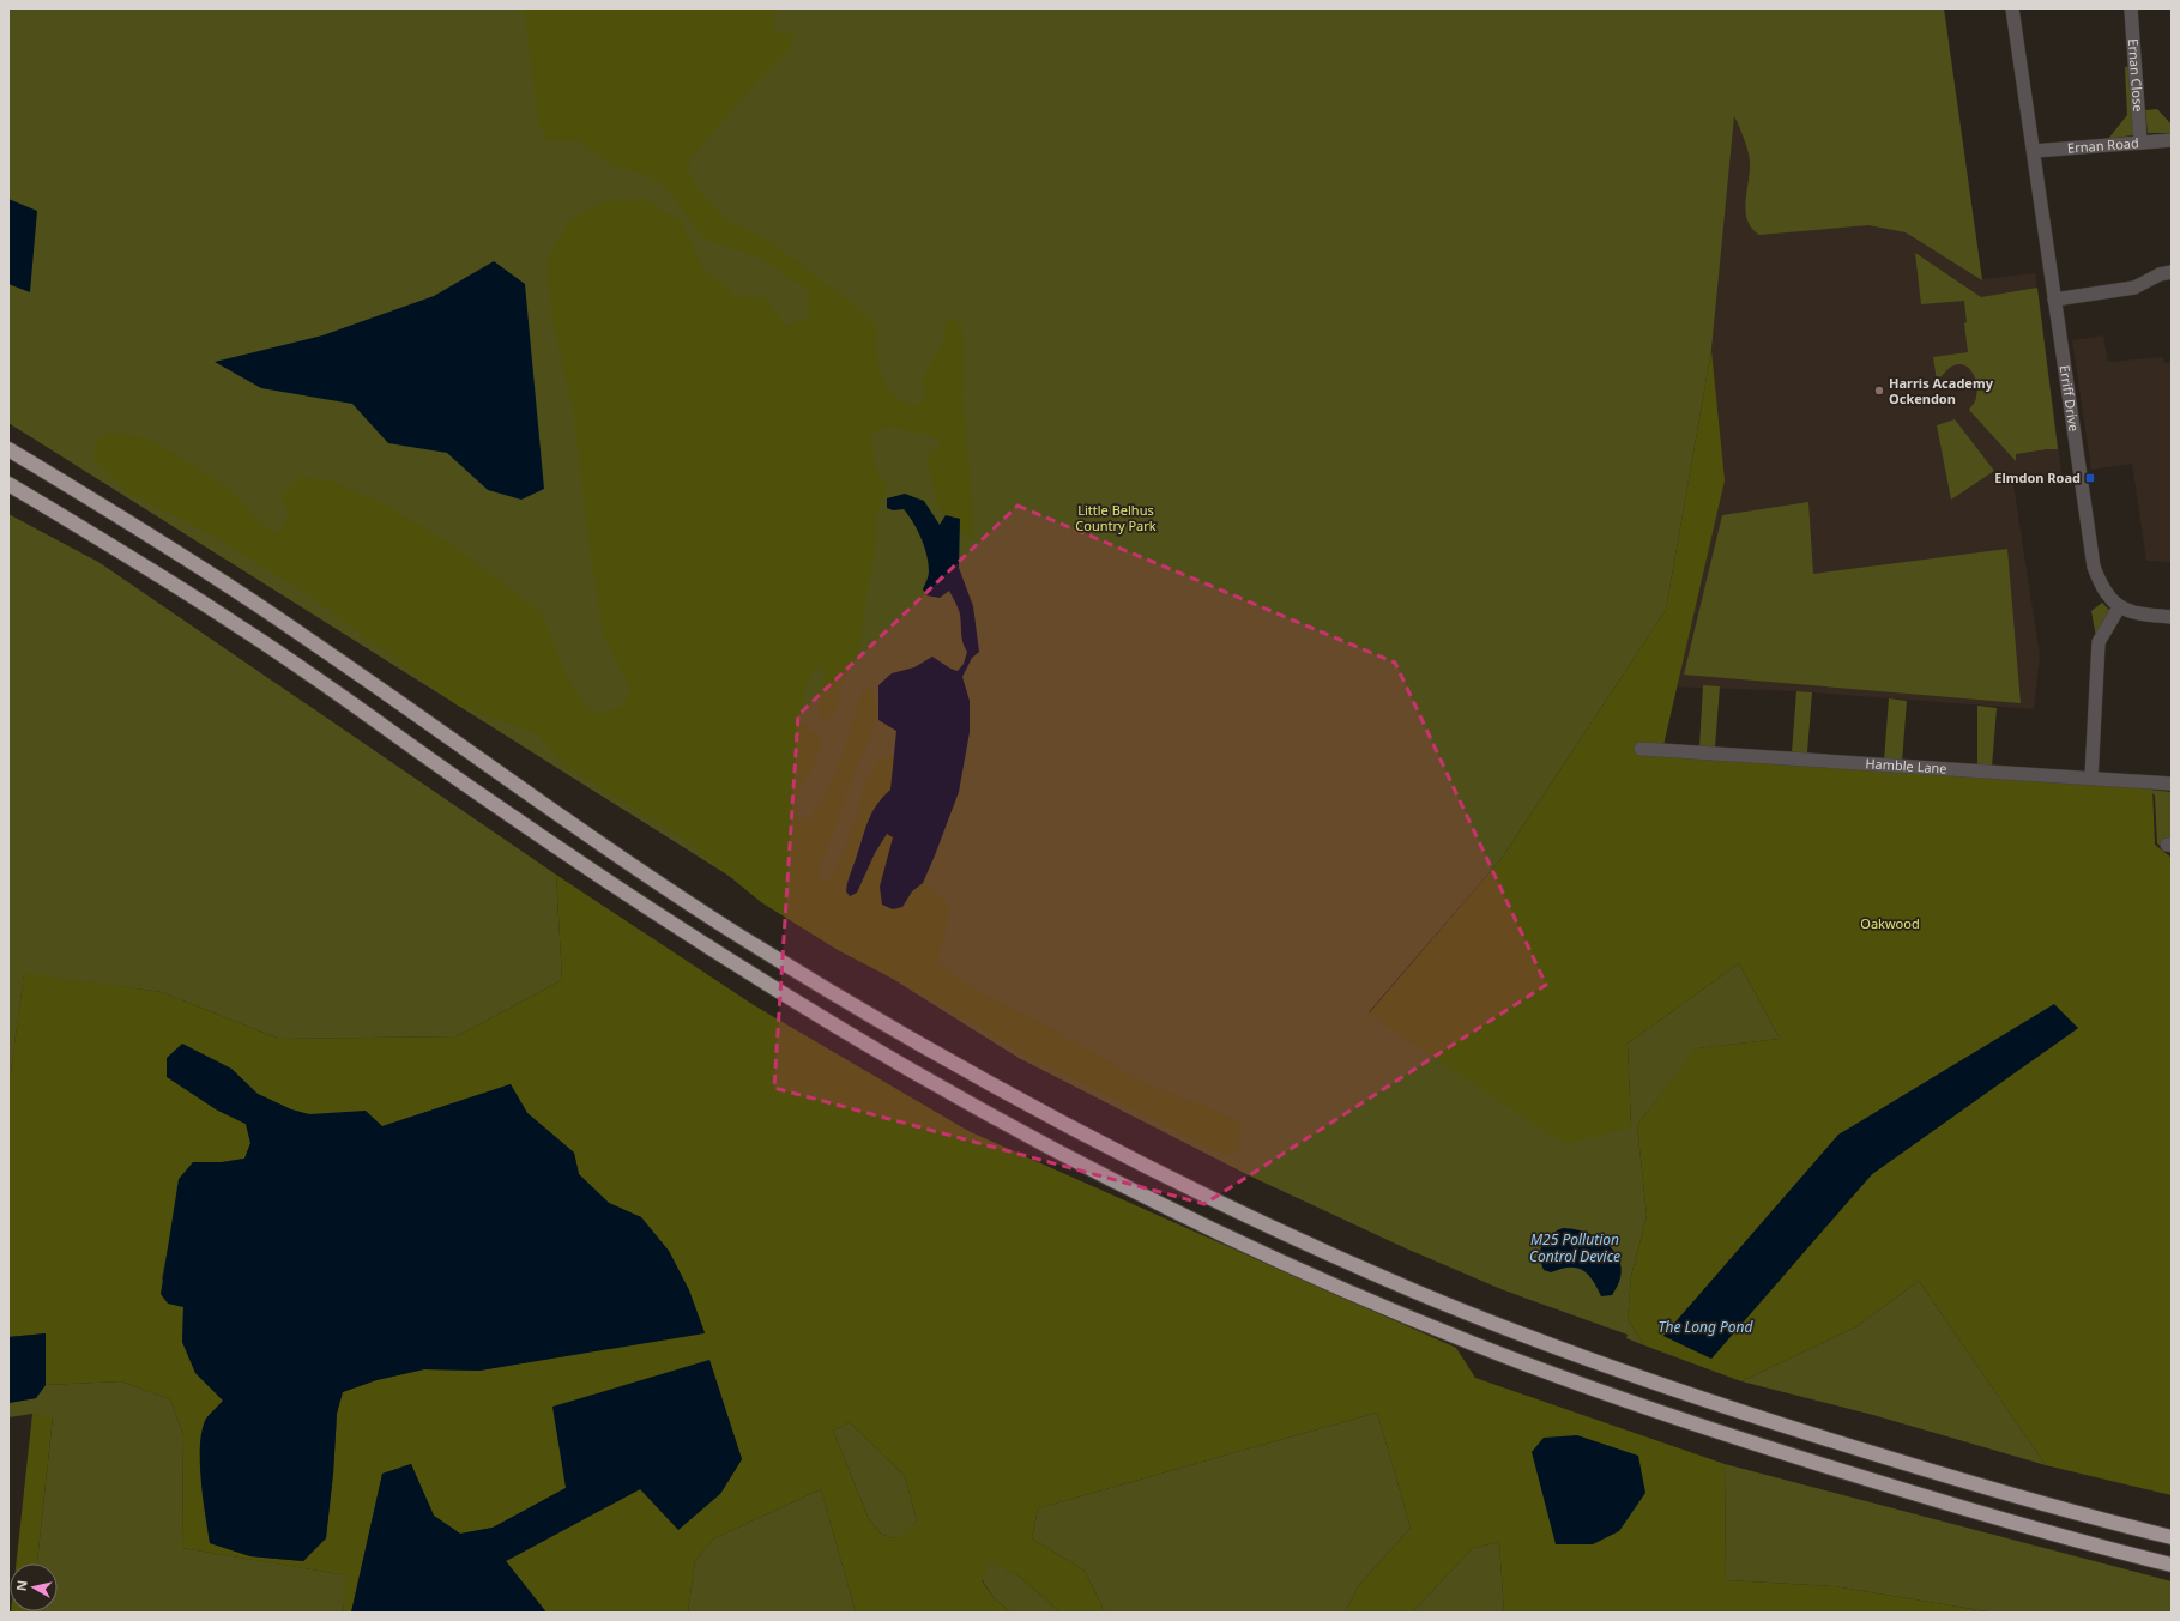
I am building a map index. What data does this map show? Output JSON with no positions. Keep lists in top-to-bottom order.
{
  "streets": {
    "street": [
      "Ernan Close",
      "Ernan Road",
      "Erriff Drive",
      "Hamble Lane"
    ]
  },
  "crossings": [
    ["Ernan Close", "Ernan Road"],
    ["Ernan Road", "Erriff Drive"]
  ],
  "water": ["M25 Pollution Control Device", "The Long Pond"],
  "parks": ["Little Belhus Country Park", "Oakwood"],
  "places": {
    "other": ["Harris Academy Ockendon"],
    "transit": ["Elmdon Road"]
  },
  "north": "left"
}
